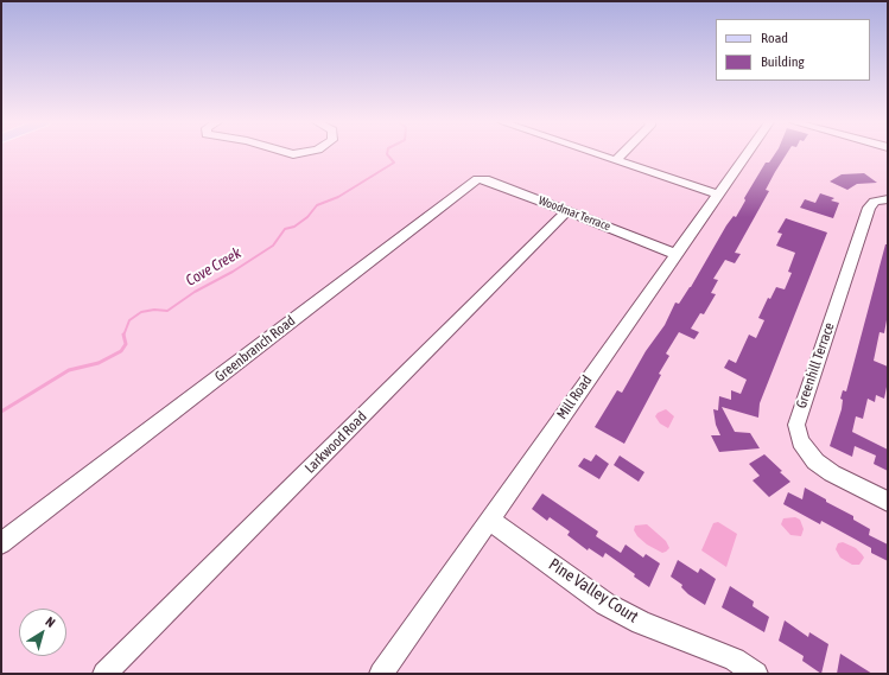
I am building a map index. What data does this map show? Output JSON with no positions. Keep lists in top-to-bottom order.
{
  "streets": {
    "street": [
      "Woodmar Terrace",
      "Greenbranch Road",
      "Greenhill Terrace",
      "Mill Road",
      "Larkwood Road",
      "Pine Valley Court"
    ]
  },
  "crossings": [
    ["Woodmar Terrace", "Greenbranch Road"],
    ["Woodmar Terrace", "Mill Road"],
    ["Woodmar Terrace", "Larkwood Road"],
    ["Mill Road", "Pine Valley Court"]
  ],
  "water": ["Cove Creek"],
  "legend": ["Road", "Building"],
  "north": "top right"
}
